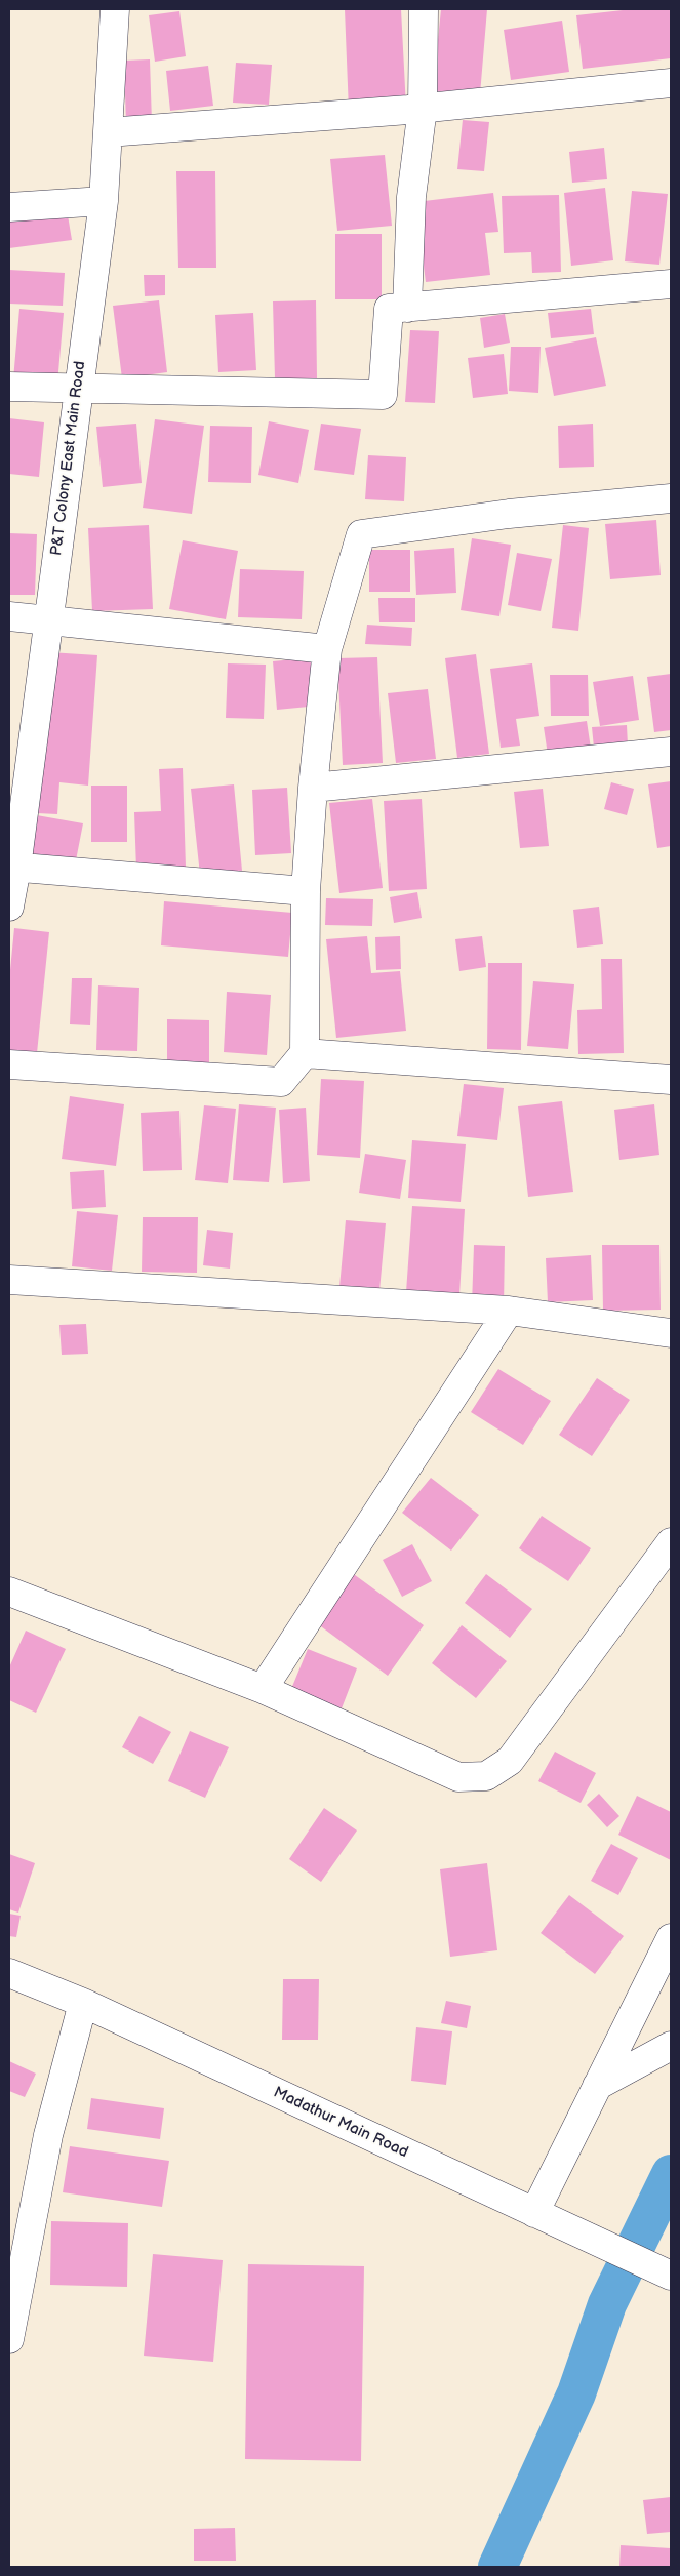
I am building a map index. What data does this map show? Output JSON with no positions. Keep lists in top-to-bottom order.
{
  "streets": {
    "street": ["P&T Colony East Main Road", "Madathur Main Road"]
  }
}
